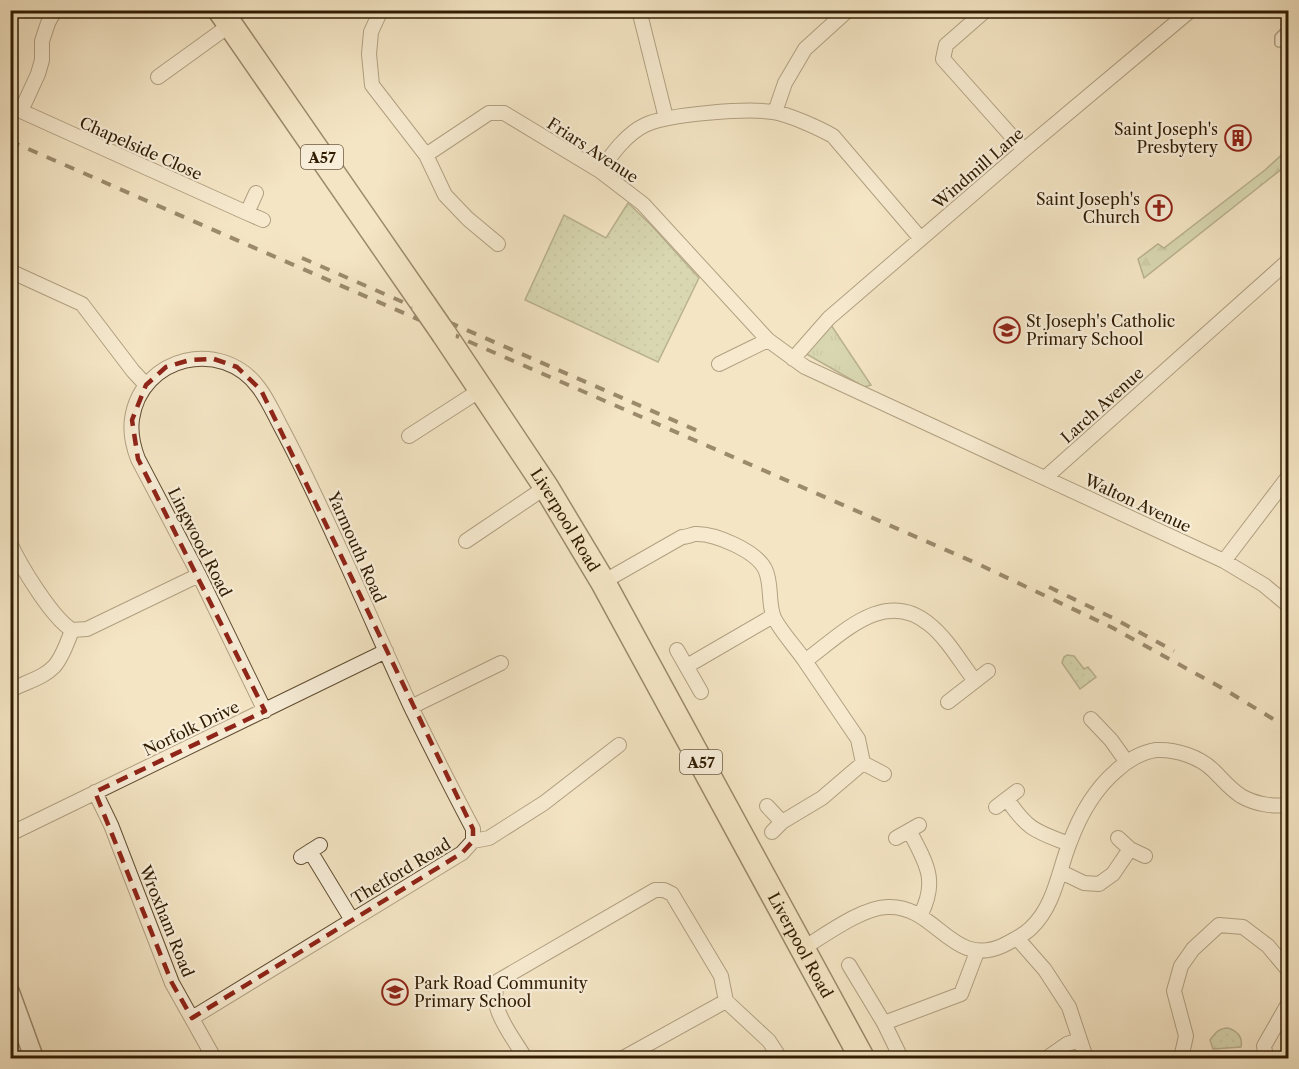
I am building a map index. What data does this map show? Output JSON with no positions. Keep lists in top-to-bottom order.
{
  "streets": {
    "highway": ["A57", "Liverpool Road"],
    "street": [
      "Chapelside Close",
      "Friars Avenue",
      "Windmill Lane",
      "Larch Avenue",
      "Walton Avenue",
      "Lingwood Road",
      "Yarmouth Road",
      "Norfolk Drive",
      "Thetford Road",
      "Wroxham Road"
    ]
  },
  "crossings": [
    ["Friars Avenue", "Windmill Lane"],
    ["Friars Avenue", "Walton Avenue"],
    ["Larch Avenue", "Walton Avenue"],
    ["Lingwood Road", "Yarmouth Road"],
    ["Lingwood Road", "Norfolk Drive"],
    ["Yarmouth Road", "Norfolk Drive"],
    ["Yarmouth Road", "Thetford Road"],
    ["Norfolk Drive", "Wroxham Road"],
    ["Thetford Road", "Wroxham Road"]
  ],
  "places": {
    "building": ["Saint Joseph's Presbytery"],
    "church": ["Saint Joseph's Church"],
    "school or university": ["St Joseph's Catholic Primary School", "Park Road Community Primary School"]
  }
}
